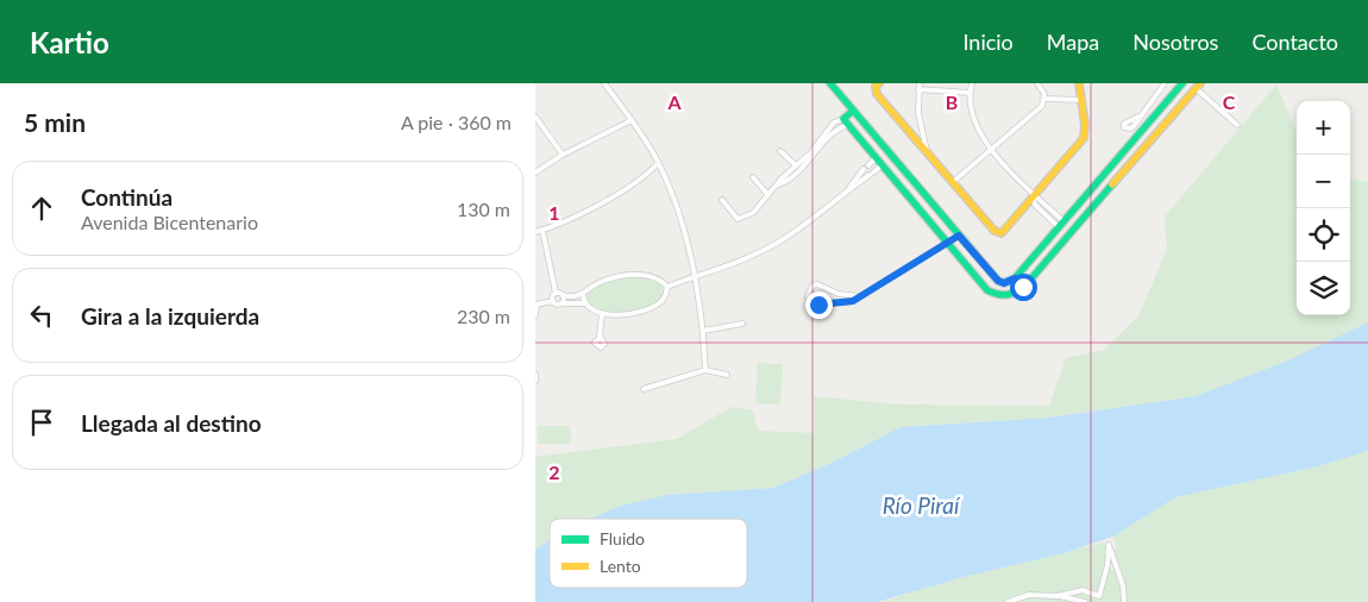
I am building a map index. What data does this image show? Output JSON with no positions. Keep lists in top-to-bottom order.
{
  "water": ["Río Piraí"],
  "legend": ["Fluido", "Lento"],
  "page": {
    "header": "Kartio",
    "nav": [
      "Inicio",
      "Mapa",
      "Nosotros",
      "Contacto"
    ],
    "heading": ["5 min", "A pie · 360 m"],
    "map_buttons": ["+", "−"],
    "list": [
      ["Continúa", "Avenida Bicentenario", "130 m"],
      ["Gira a la izquierda", "230 m"],
      "Llegada al destino"
    ]
  },
  "grid": {
    "columns": ["A", "B", "C"],
    "rows": ["1", "2"]
  }
}
